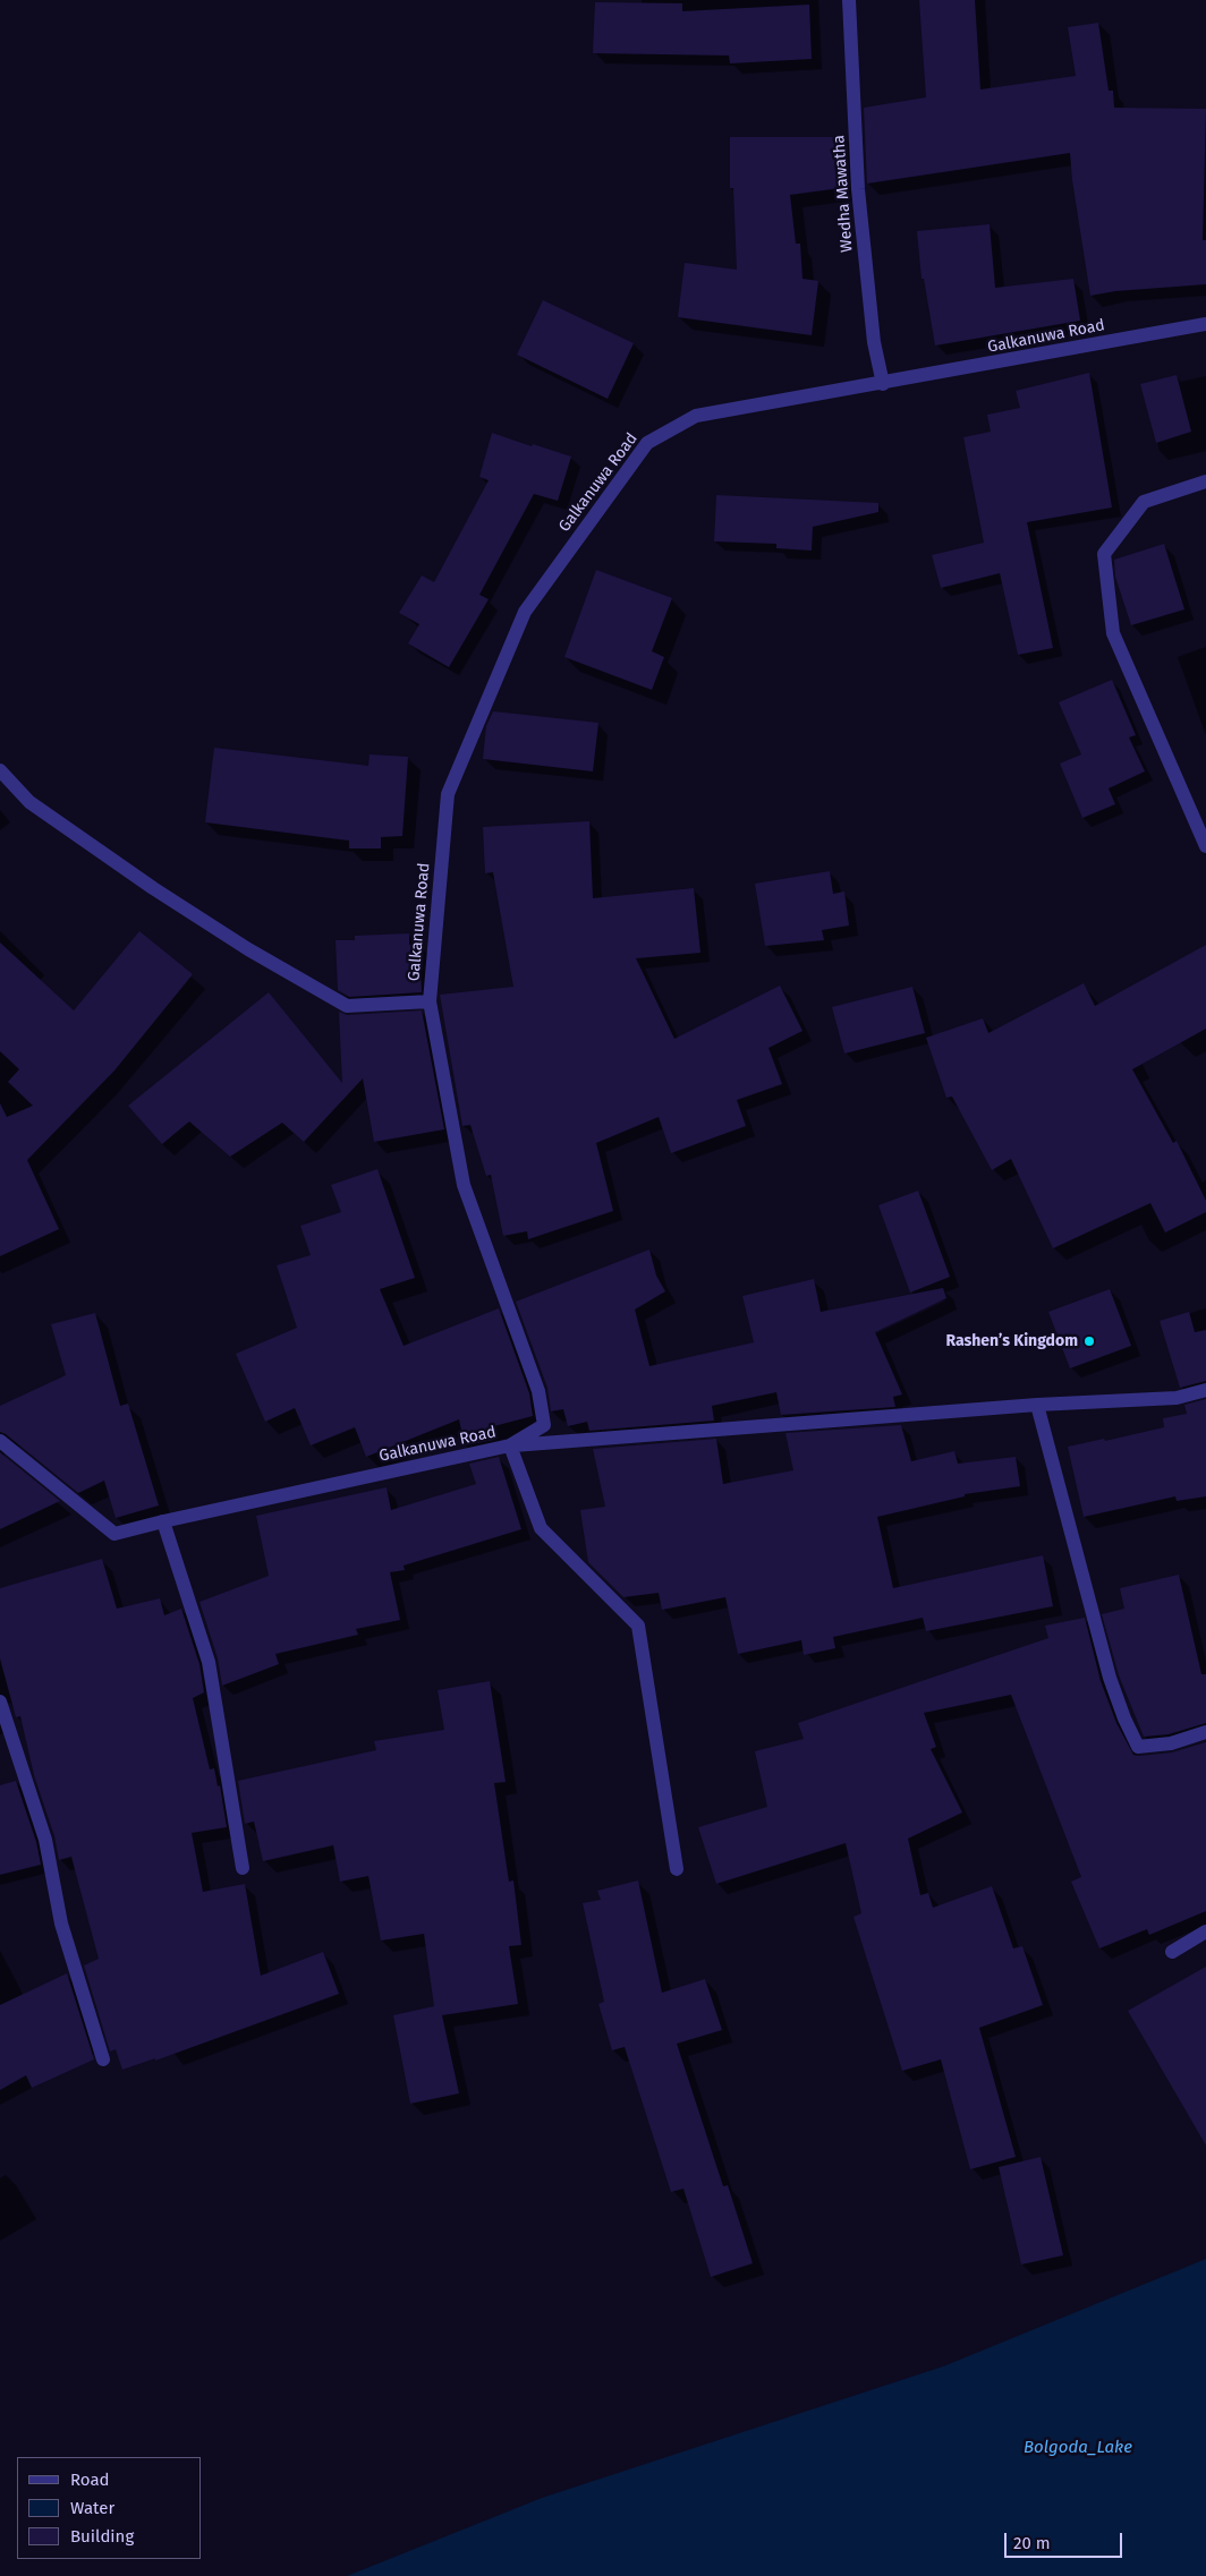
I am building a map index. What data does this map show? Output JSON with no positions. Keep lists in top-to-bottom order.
{
  "streets": {
    "street": ["Wedha Mawatha", "Galkanuwa Road"]
  },
  "crossings": [
    ["Wedha Mawatha", "Galkanuwa Road"]
  ],
  "water": ["Bolgoda_Lake"],
  "places": ["Rashen’s Kingdom"],
  "legend": ["Road", "Water", "Building"],
  "scale_bar": "20 m"
}
